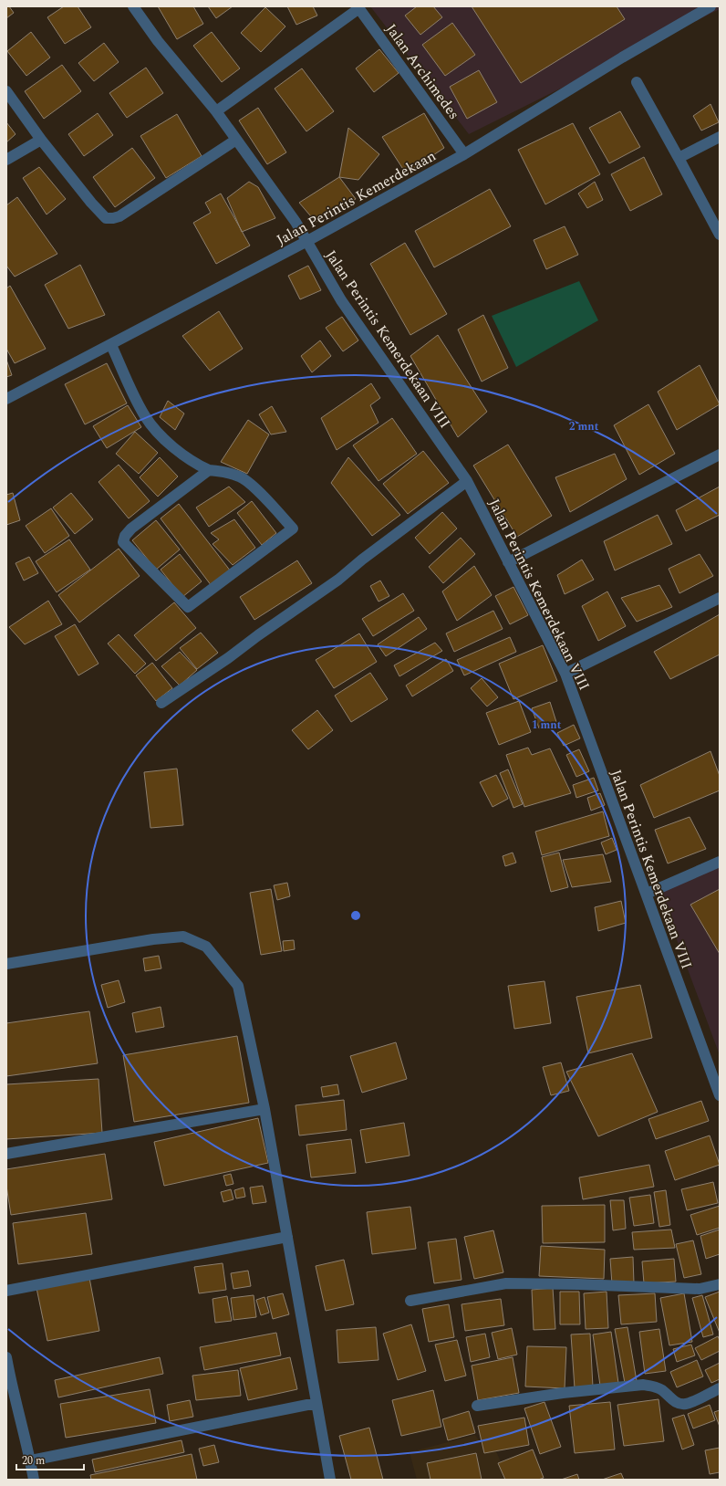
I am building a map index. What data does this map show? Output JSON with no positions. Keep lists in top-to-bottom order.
{
  "streets": {
    "street": ["Jalan Archimedes", "Jalan Perintis Kemerdekaan", "Jalan Perintis Kemerdekaan VIII"]
  },
  "crossings": [
    ["Jalan Archimedes", "Jalan Perintis Kemerdekaan"],
    ["Jalan Perintis Kemerdekaan", "Jalan Perintis Kemerdekaan VIII"]
  ],
  "scale_bar": "20 m",
  "rings": ["2 mnt", "1 mnt"]
}
